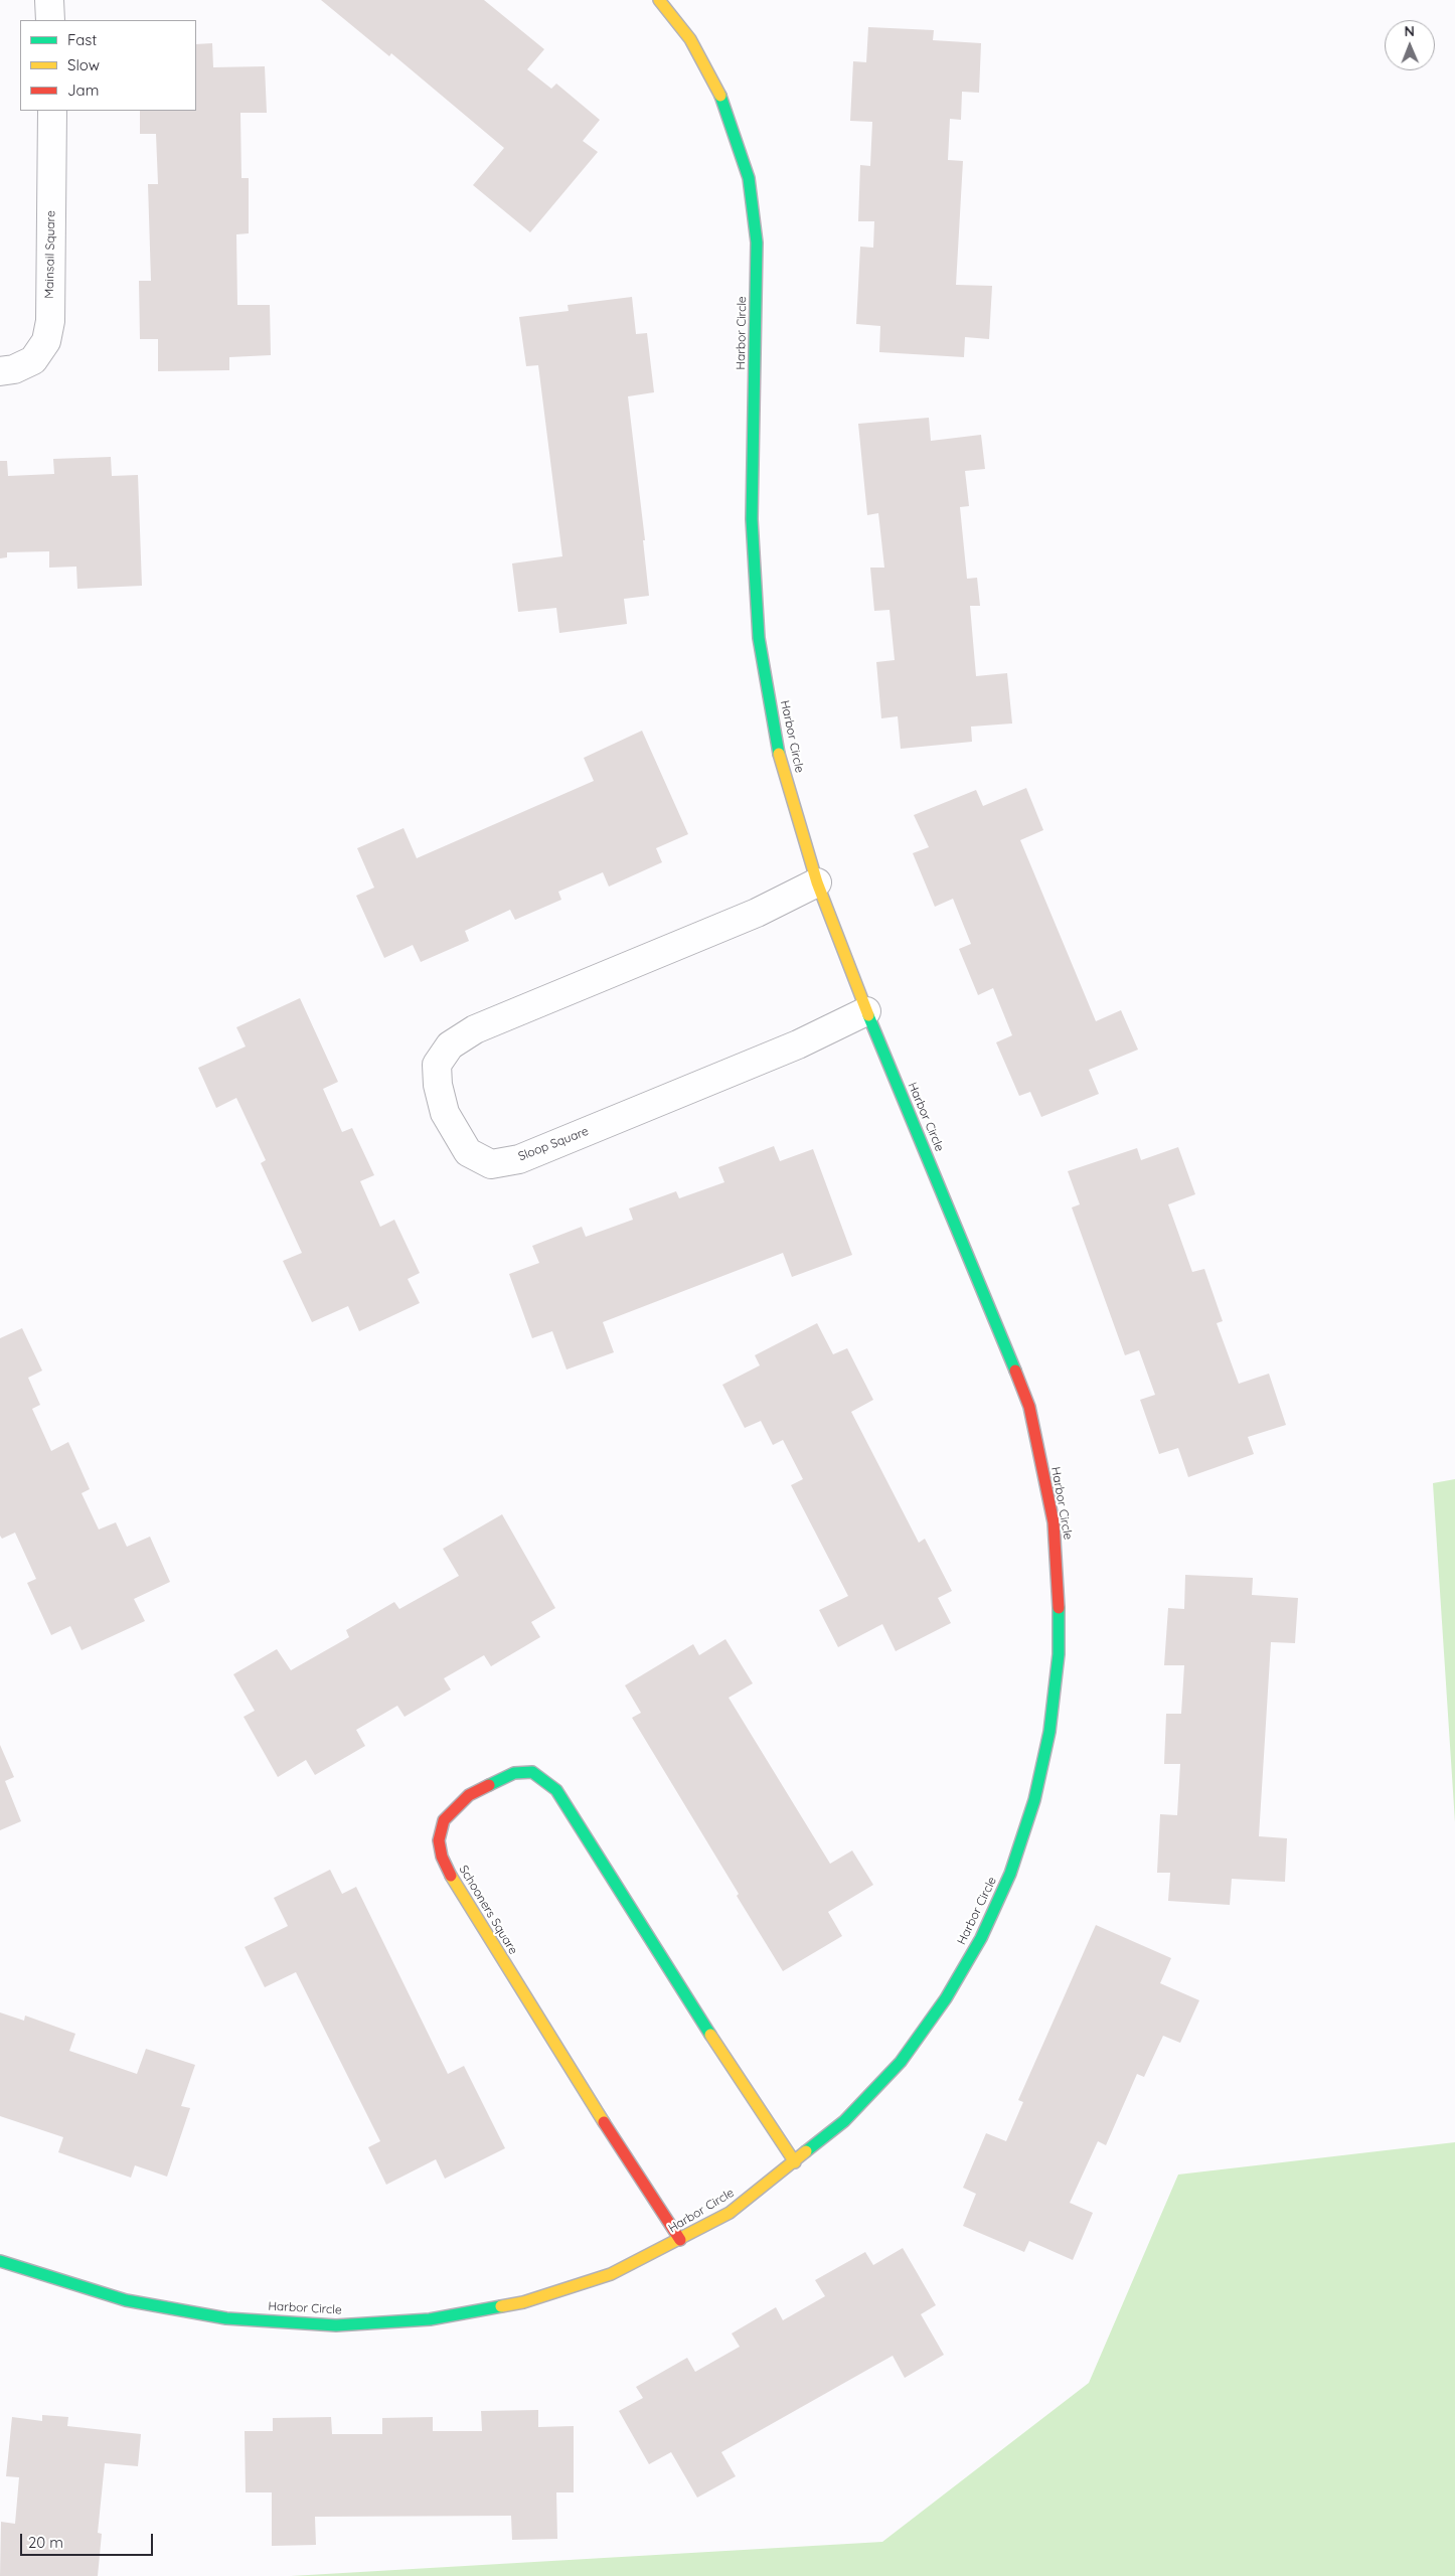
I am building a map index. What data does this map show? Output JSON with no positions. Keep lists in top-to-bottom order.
{
  "streets": {
    "street": [
      "Mainsail Square",
      "Harbor Circle",
      "Sloop Square",
      "Schooners Square"
    ]
  },
  "crossings": [
    ["Harbor Circle", "Sloop Square"],
    ["Harbor Circle", "Schooners Square"]
  ],
  "legend": ["Fast", "Slow", "Jam"],
  "scale_bar": "20 m",
  "north": "top"
}
